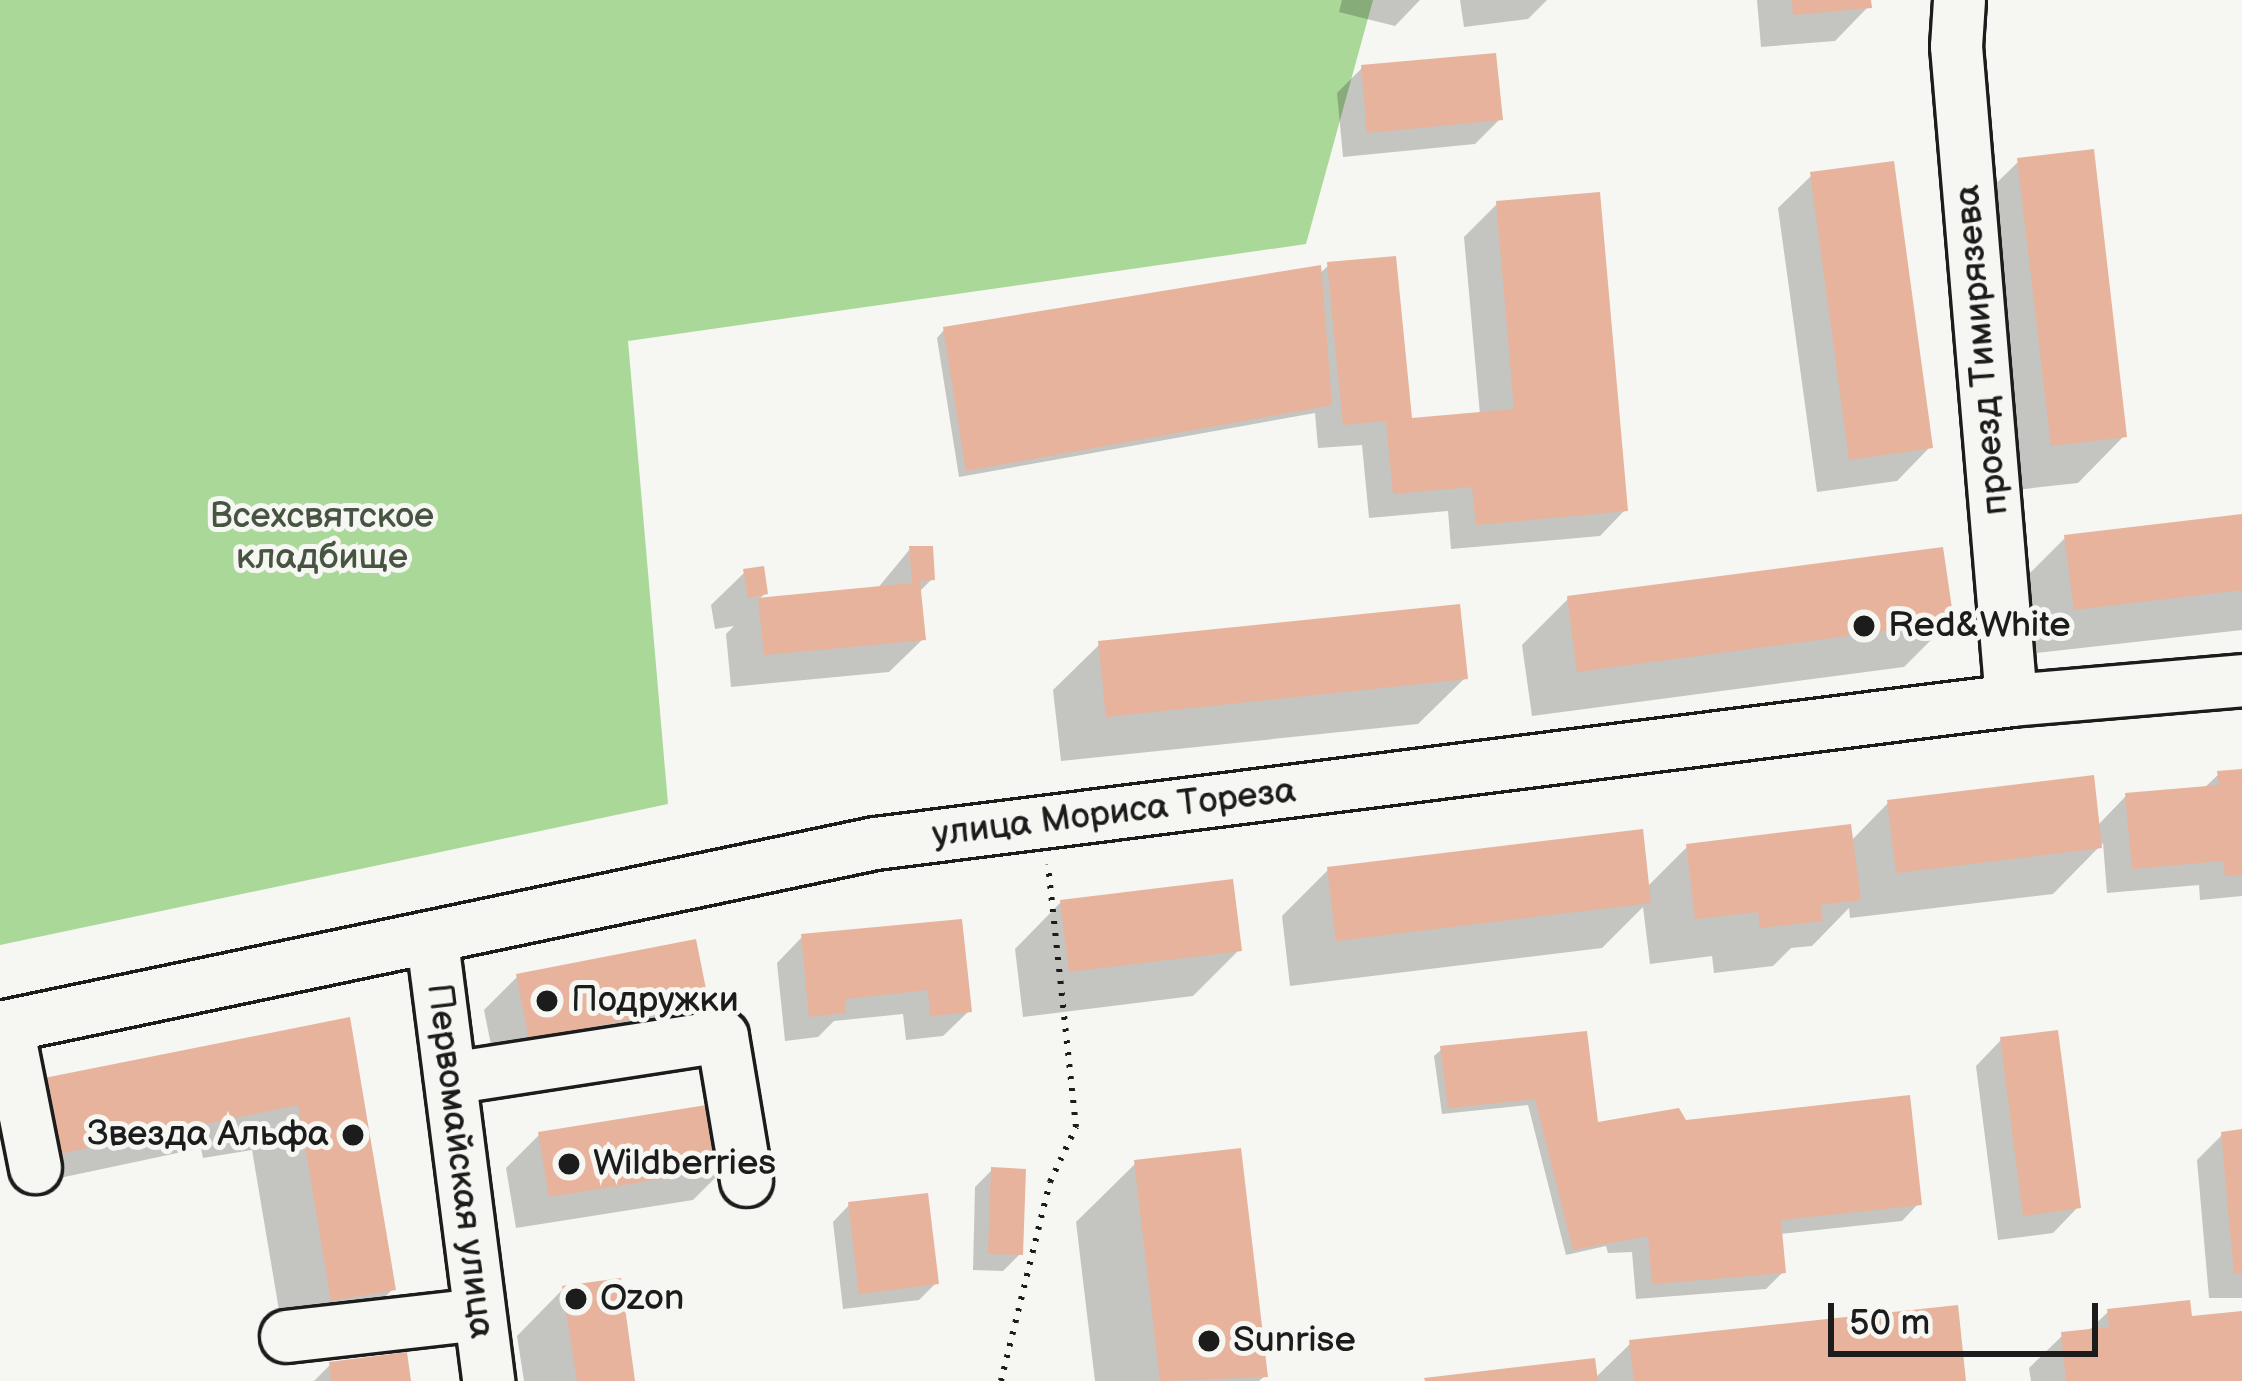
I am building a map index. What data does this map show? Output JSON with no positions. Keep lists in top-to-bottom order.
{
  "streets": {
    "street": ["проезд Тимирязева", "улица Мориса Тореза", "Первомайская улица"]
  },
  "crossings": [
    ["проезд Тимирязева", "улица Мориса Тореза"],
    ["улица Мориса Тореза", "Первомайская улица"]
  ],
  "parks": ["Всехсвятское кладбище"],
  "places": [
    "Red&White",
    "Подружки",
    "Звезда Альфа",
    "Wildberries",
    "Ozon",
    "Sunrise"
  ],
  "scale_bar": "50 m"
}
